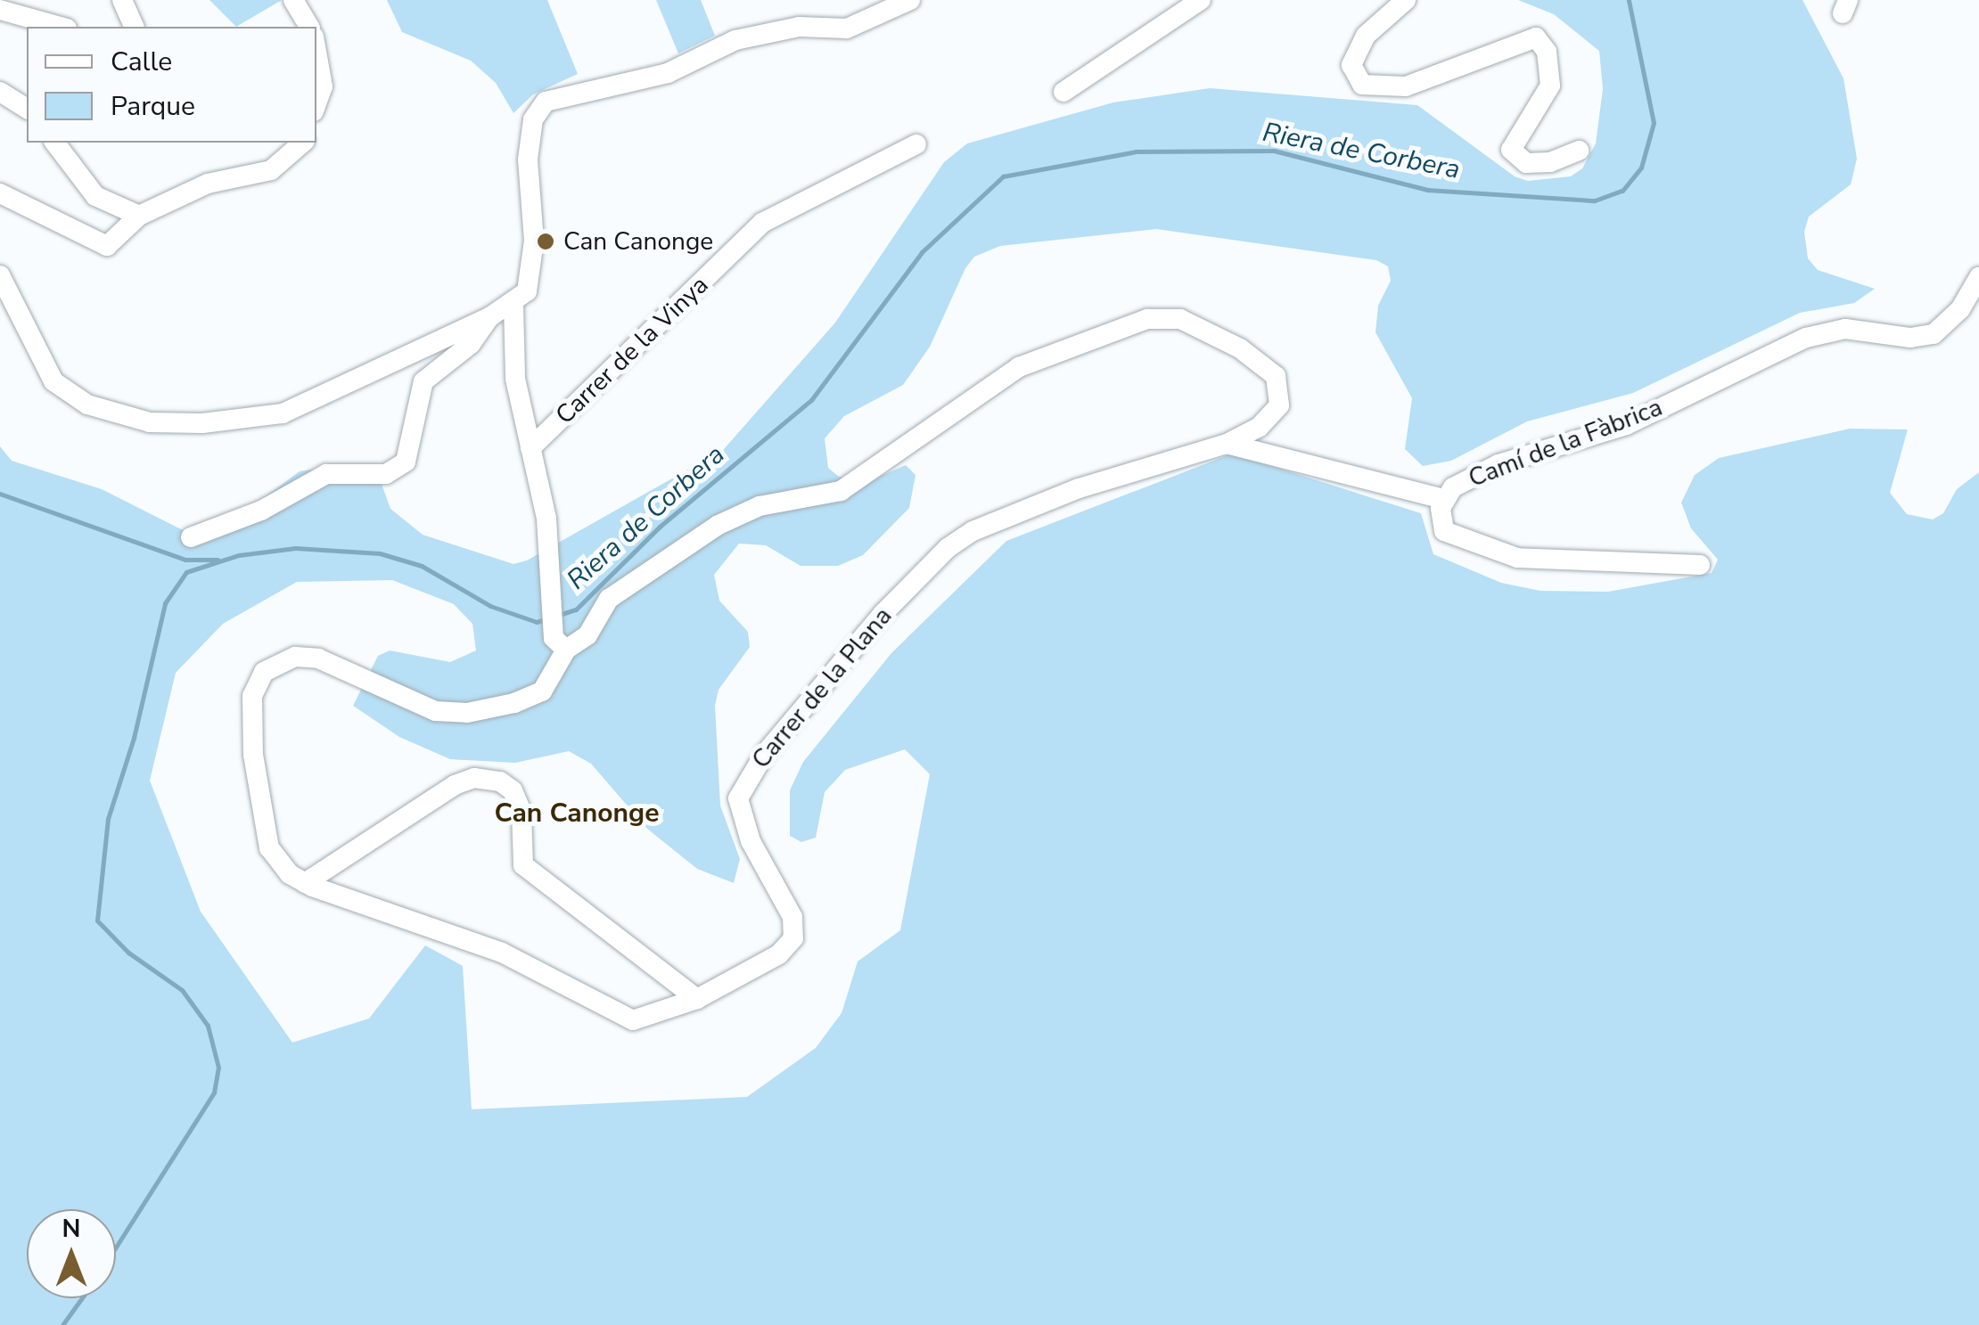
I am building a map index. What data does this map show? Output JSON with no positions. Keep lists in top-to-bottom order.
{
  "streets": {
    "street": ["Carrer de la Vinya", "Camí de la Fàbrica", "Carrer de la Plana"]
  },
  "crossings": [
    ["Camí de la Fàbrica", "Carrer de la Plana"]
  ],
  "districts": ["Can Canonge"],
  "water": ["Riera de Corbera"],
  "places": ["Can Canonge"],
  "legend": ["Calle", "Parque"],
  "north": "top"
}
